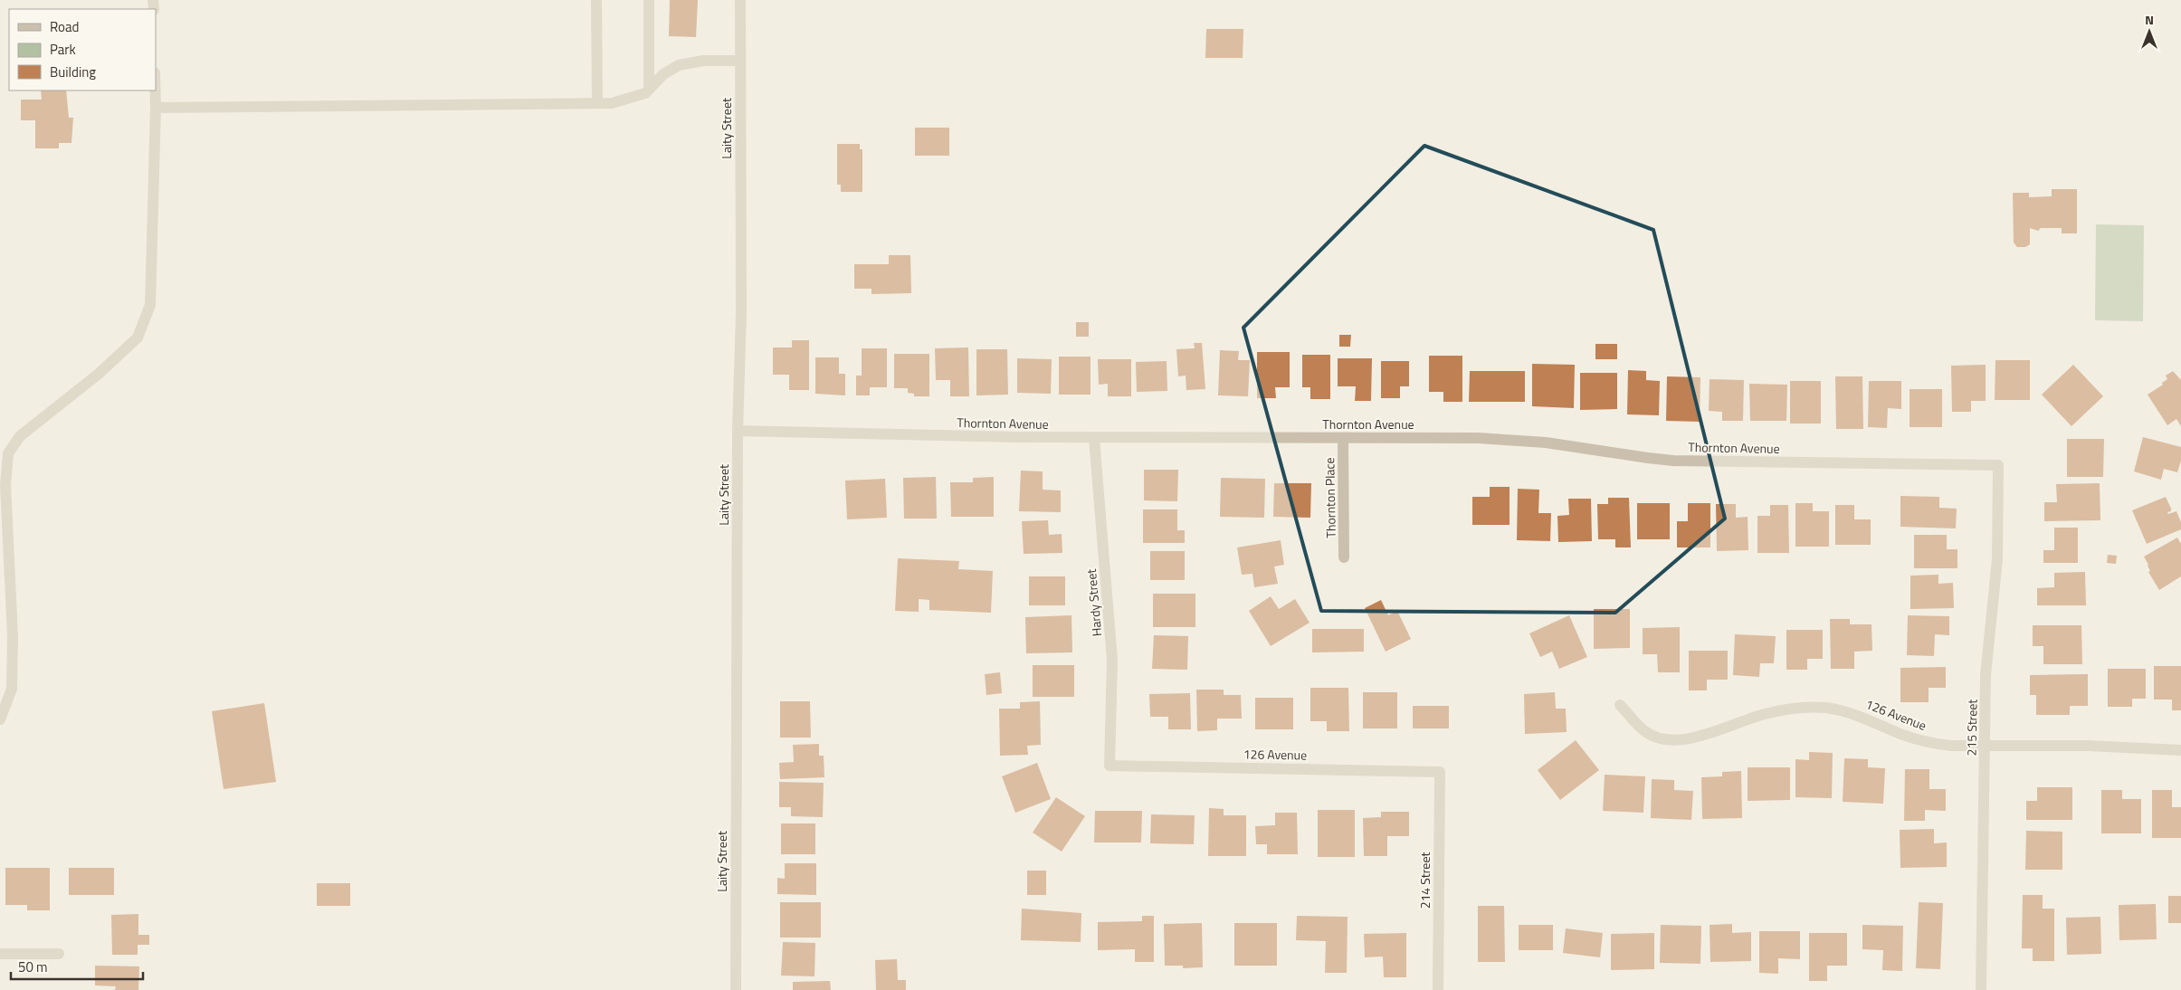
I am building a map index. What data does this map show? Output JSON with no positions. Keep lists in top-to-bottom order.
{
  "streets": {
    "street": [
      "Laity Street",
      "Thornton Avenue",
      "Thornton Place",
      "Hardy Street",
      "126 Avenue",
      "215 Street",
      "214 Street"
    ]
  },
  "crossings": [
    ["Laity Street", "Thornton Avenue"],
    ["Thornton Avenue", "Thornton Place"],
    ["Thornton Avenue", "Hardy Street"],
    ["Thornton Avenue", "215 Street"],
    ["Hardy Street", "126 Avenue"],
    ["126 Avenue", "215 Street"],
    ["126 Avenue", "214 Street"]
  ],
  "legend": ["Road", "Park", "Building"],
  "scale_bar": "50 m",
  "north": "top"
}
